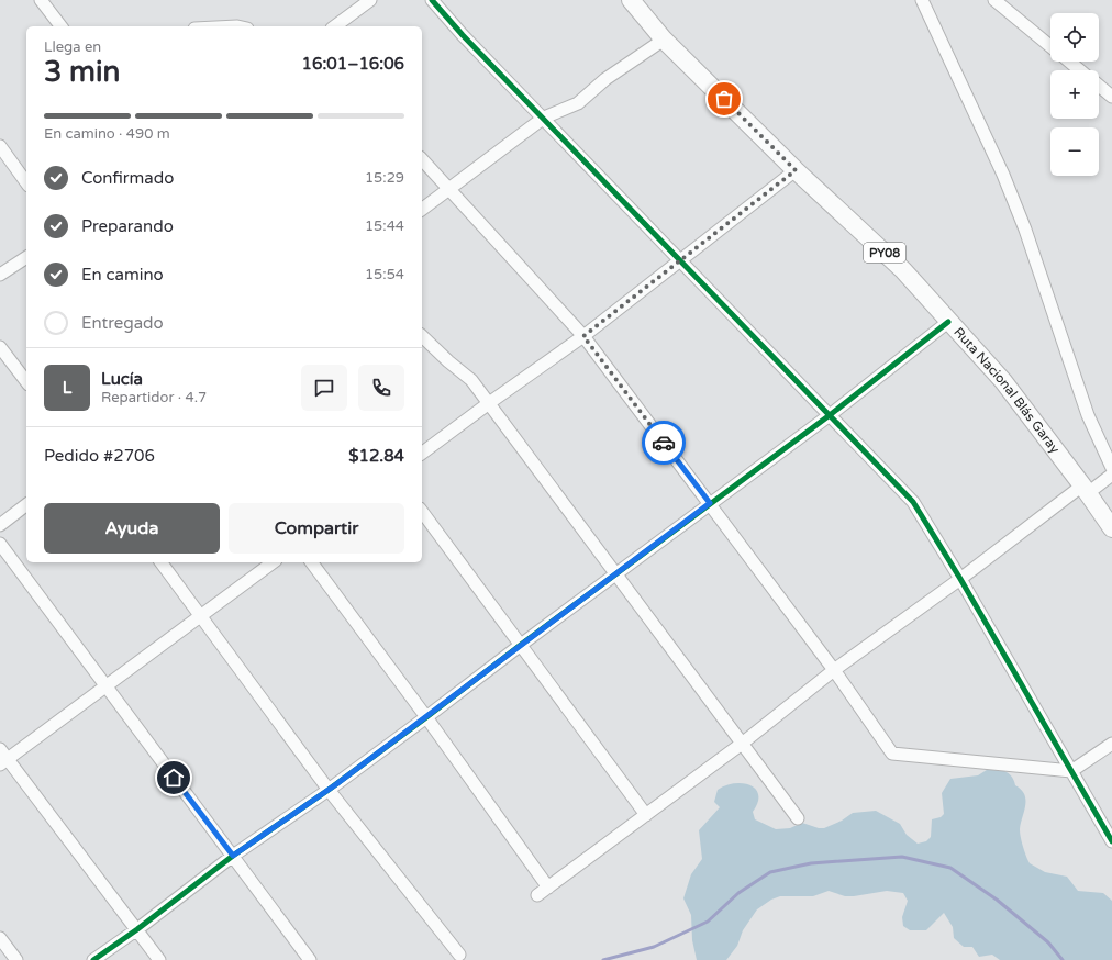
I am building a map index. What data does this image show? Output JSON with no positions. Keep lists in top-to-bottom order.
{
  "streets": {
    "highway": ["PY08", "Ruta Nacional Blás Garay"]
  },
  "page": {
    "map_buttons": ["+", "−"],
    "heading": ["3 min", "Llega en", "16:01–16:06"],
    "panel": [
      "Lucía",
      "Repartidor · 4.7",
      "Pedido #2706",
      "$12.84"
    ],
    "bar": "En camino · 490 m",
    "list": [
      ["Confirmado", "15:29"],
      ["Preparando", "15:44"],
      ["En camino", "15:54"],
      "Entregado"
    ],
    "round": "L",
    "buttons": ["Ayuda", "Compartir"]
  }
}
